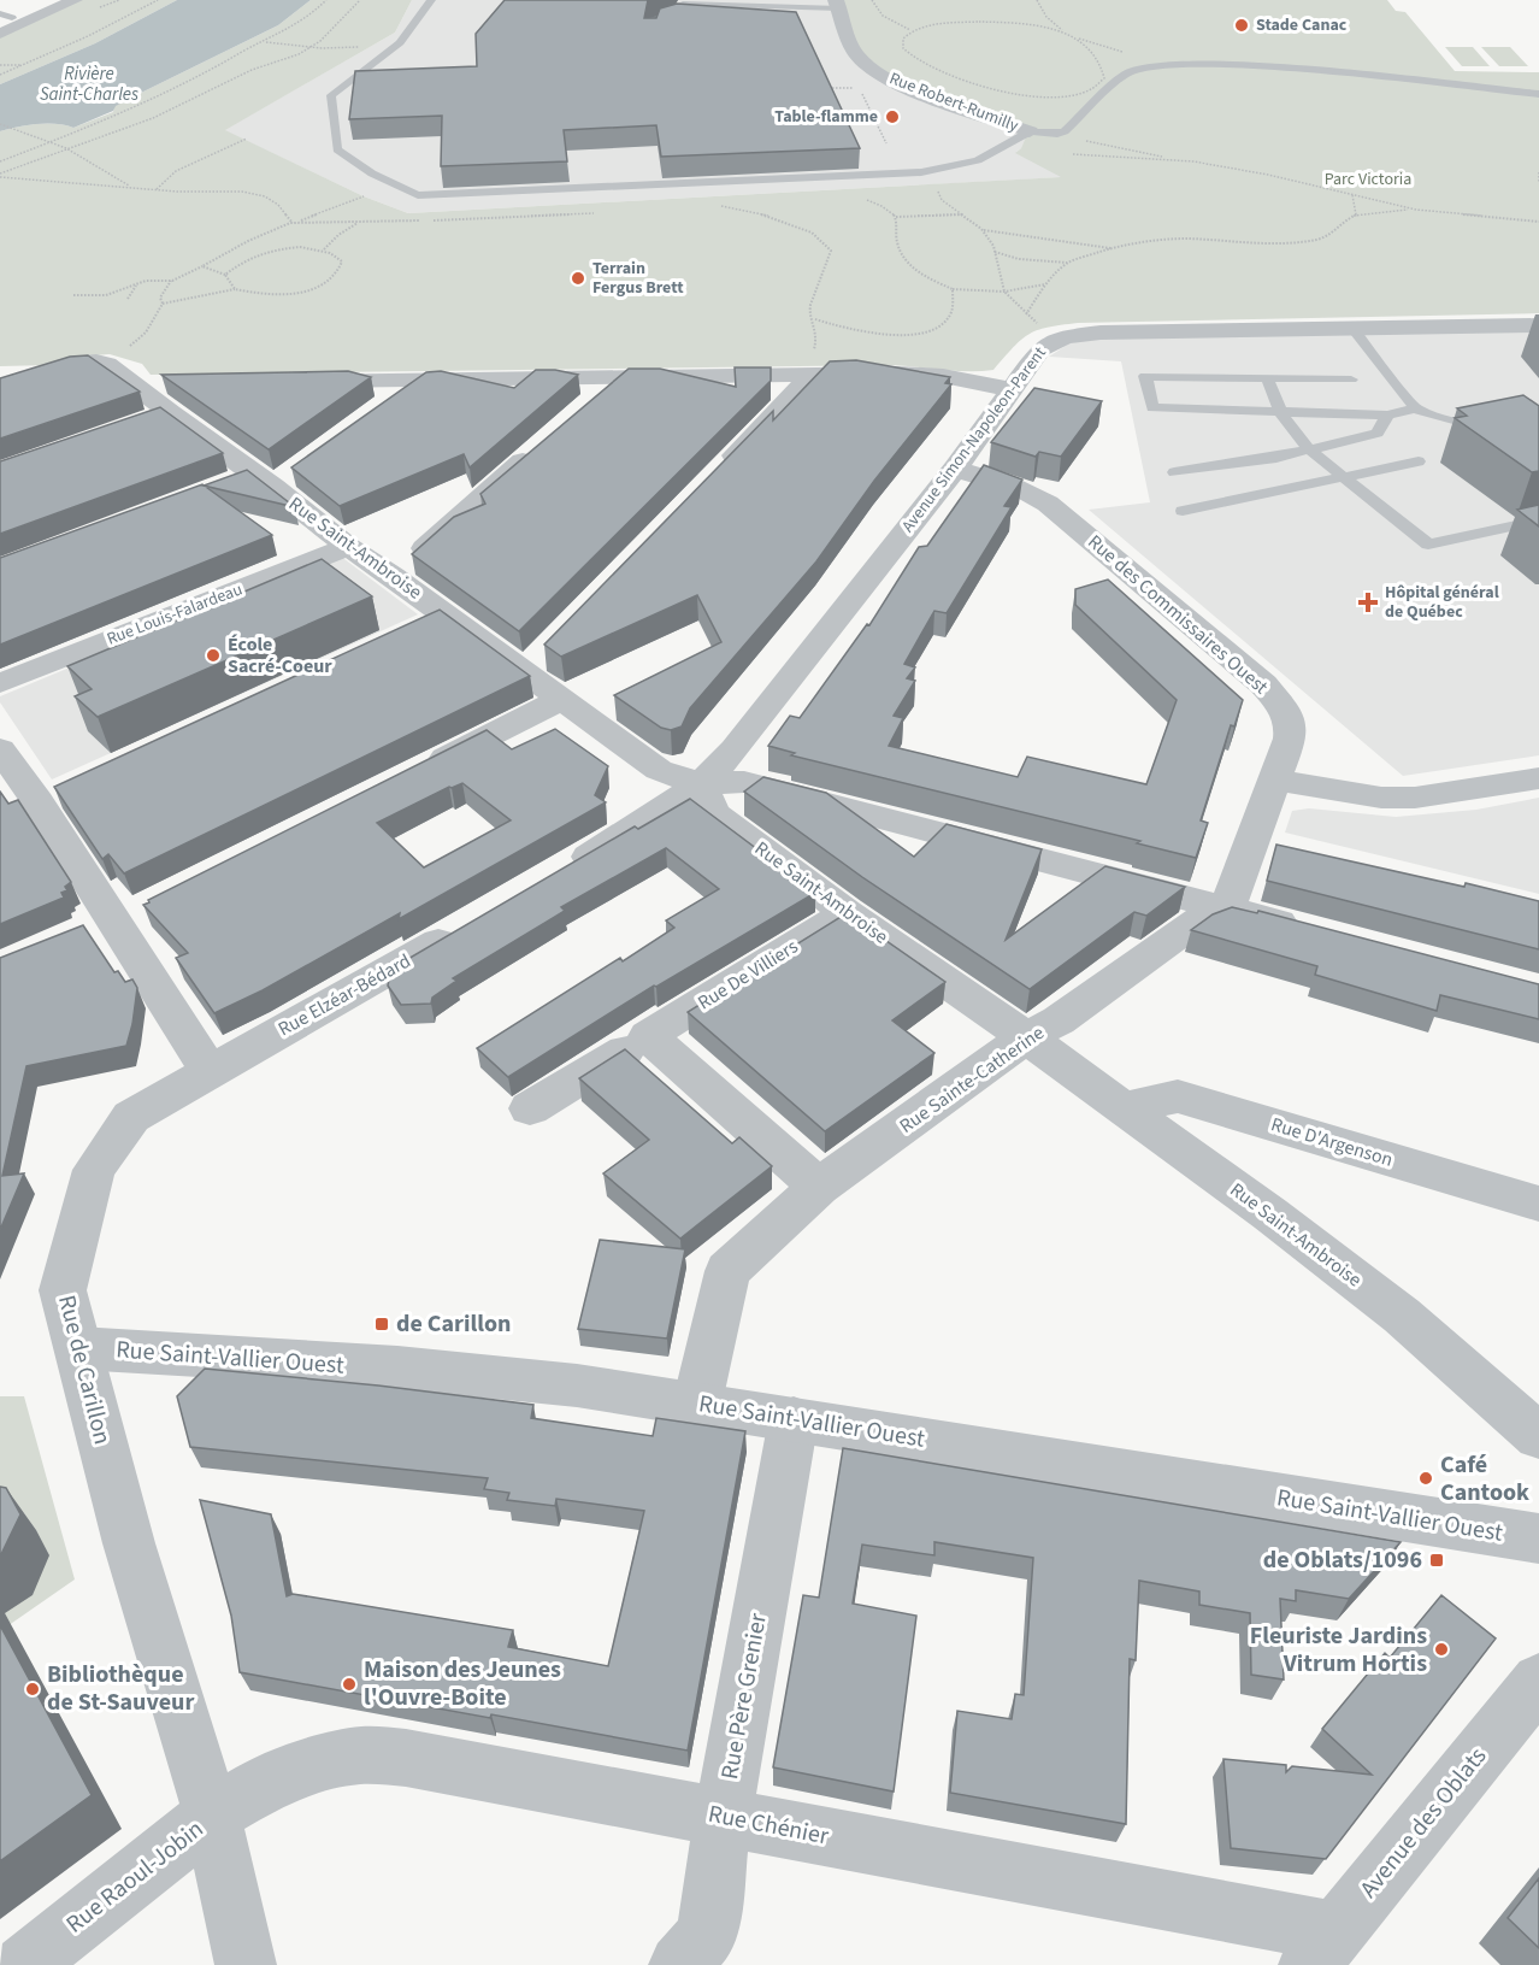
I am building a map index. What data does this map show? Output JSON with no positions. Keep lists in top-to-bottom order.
{
  "streets": {
    "street": [
      "Rue Robert-Rumilly",
      "Avenue Simon-Napoleon-Parent",
      "Rue Saint-Ambroise",
      "Rue Louis-Falardeau",
      "Rue des Commissaires Ouest",
      "Rue De Villiers",
      "Rue Elzéar-Bédard",
      "Rue Sainte-Catherine",
      "Rue D'Argenson",
      "Rue Saint-Vallier Ouest",
      "Rue de Carillon",
      "Rue Père Grenier",
      "Avenue des Oblats",
      "Rue Chénier",
      "Rue Raoul-Jobin"
    ]
  },
  "crossings": [
    ["Avenue Simon-Napoleon-Parent", "Rue Saint-Ambroise"],
    ["Avenue Simon-Napoleon-Parent", "Rue des Commissaires Ouest"],
    ["Rue Saint-Ambroise", "Rue Louis-Falardeau"],
    ["Rue Saint-Ambroise", "Rue De Villiers"],
    ["Rue Saint-Ambroise", "Rue Sainte-Catherine"],
    ["Rue Saint-Ambroise", "Rue D'Argenson"],
    ["Rue Elzéar-Bédard", "Rue de Carillon"],
    ["Rue Sainte-Catherine", "Rue Saint-Vallier Ouest"],
    ["Rue Saint-Vallier Ouest", "Rue de Carillon"],
    ["Rue Saint-Vallier Ouest", "Rue Père Grenier"],
    ["Rue de Carillon", "Rue Chénier"],
    ["Rue de Carillon", "Rue Raoul-Jobin"],
    ["Rue Père Grenier", "Rue Chénier"],
    ["Avenue des Oblats", "Rue Chénier"],
    ["Rue Chénier", "Rue Raoul-Jobin"]
  ],
  "water": ["Rivière Saint-Charles"],
  "parks": ["Parc Victoria"],
  "places": {
    "other": [
      "Stade Canac",
      "Table-flamme",
      "Terrain Fergus Brett",
      "École Sacré-Coeur",
      "Café Cantook",
      "Fleuriste Jardins Vitrum Hortis",
      "Maison des Jeunes l'Ouvre-Boite",
      "Bibliothèque de St-Sauveur"
    ],
    "health": ["Hôpital général de Québec"],
    "transit": ["de Carillon", "de Oblats/1096"]
  }
}
